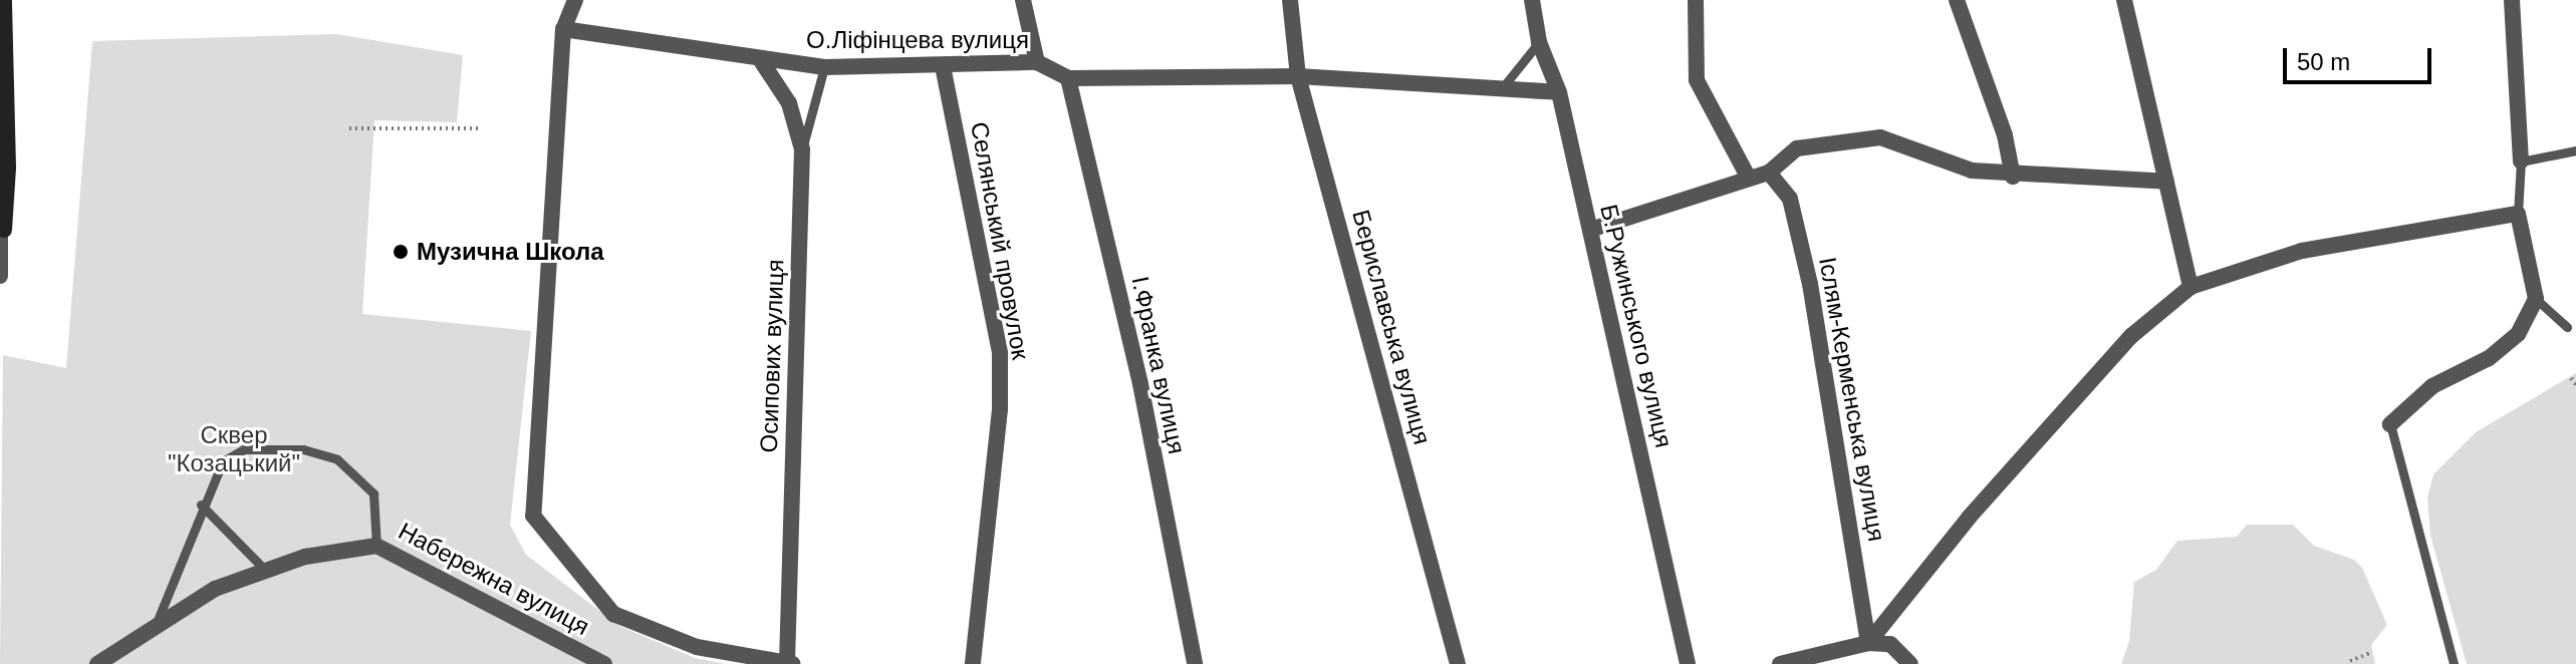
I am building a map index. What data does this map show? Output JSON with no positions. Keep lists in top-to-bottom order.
{
  "streets": {
    "street": [
      "О.Ліфінцева вулиця",
      "Селянський провулок",
      "Б.Ружинського вулиця",
      "Бериславська вулиця",
      "Осипових вулиця",
      "І.Франка вулиця",
      "Іслям-Керменська вулиця",
      "Набережна вулиця"
    ]
  },
  "crossings": [
    ["О.Ліфінцева вулиця", "Селянський провулок"],
    ["О.Ліфінцева вулиця", "Б.Ружинського вулиця"],
    ["О.Ліфінцева вулиця", "Бериславська вулиця"],
    ["О.Ліфінцева вулиця", "Осипових вулиця"],
    ["О.Ліфінцева вулиця", "І.Франка вулиця"]
  ],
  "parks": ["Сквер \"Козацький\""],
  "places": ["Музична Школа"],
  "scale_bar": "50 m"
}
